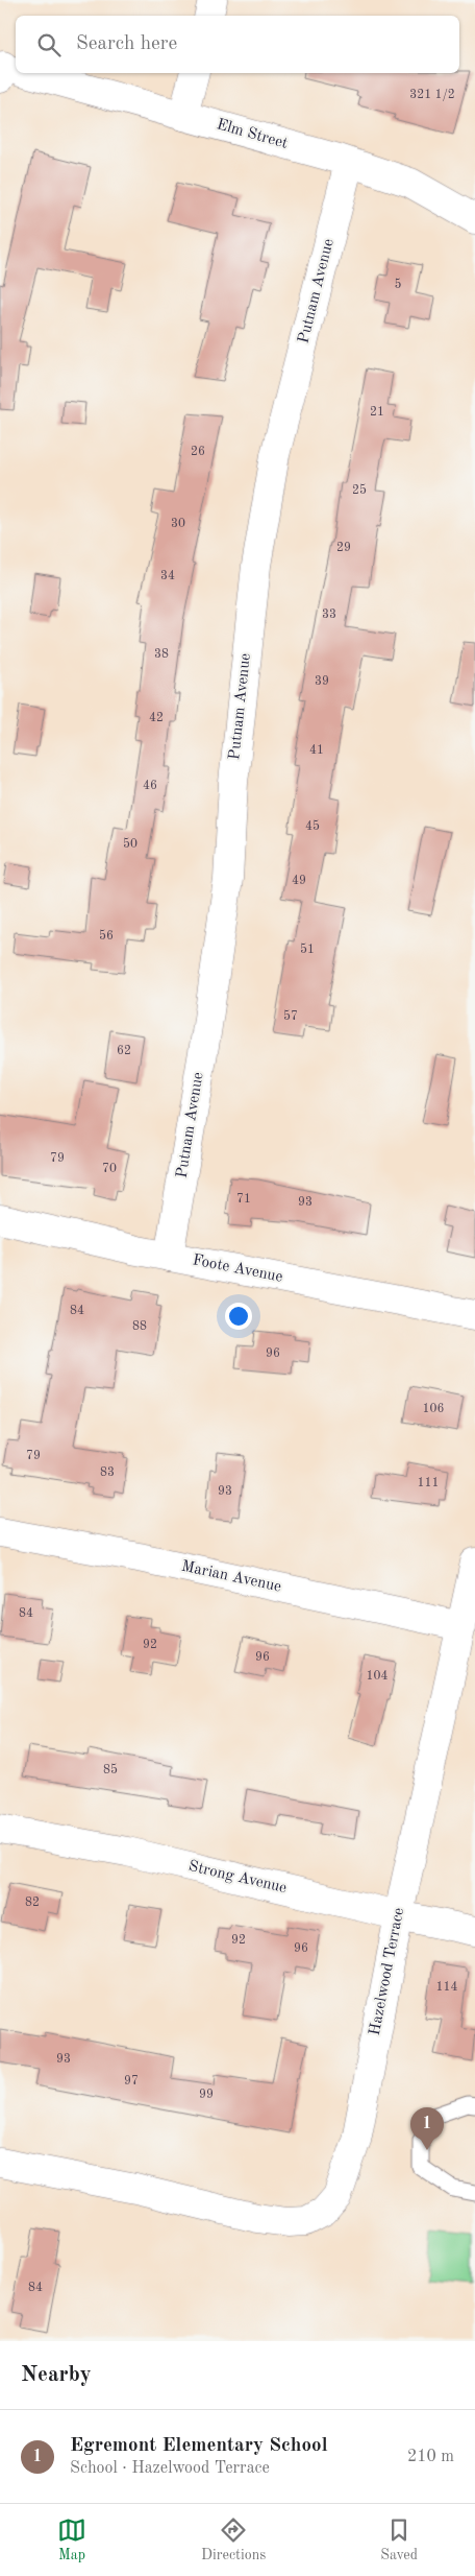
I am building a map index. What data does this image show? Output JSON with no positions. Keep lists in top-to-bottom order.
{
  "streets": {
    "street": [
      "Elm Street",
      "Putnam Avenue",
      "Foote Avenue",
      "Marian Avenue",
      "Strong Avenue",
      "Hazelwood Terrace"
    ]
  },
  "crossings": [
    ["Elm Street", "Putnam Avenue"],
    ["Putnam Avenue", "Foote Avenue"],
    ["Marian Avenue", "Hazelwood Terrace"],
    ["Strong Avenue", "Hazelwood Terrace"]
  ],
  "house_numbers": [
    "321 1/2",
    "5",
    "21",
    "26",
    "25",
    "30",
    "29",
    "34",
    "33",
    "38",
    "39",
    "42",
    "41",
    "46",
    "45",
    "50",
    "49",
    "56",
    "51",
    "57",
    "62",
    "79",
    "70",
    "71",
    "93",
    "84",
    "88",
    "96",
    "106",
    "79",
    "83",
    "111",
    "93",
    "84",
    "92",
    "96",
    "104",
    "85",
    "82",
    "92",
    "96",
    "114",
    "93",
    "97",
    "99",
    "84"
  ],
  "page": {
    "search": "Search here",
    "pins": "1",
    "heading": "Nearby",
    "list": [
      {
        "mark": "1",
        "name": "Egremont Elementary School",
        "note": "School · Hazelwood Terrace",
        "value": "210 m"
      }
    ],
    "nav": ["Map", "Directions", "Saved"]
  }
}
